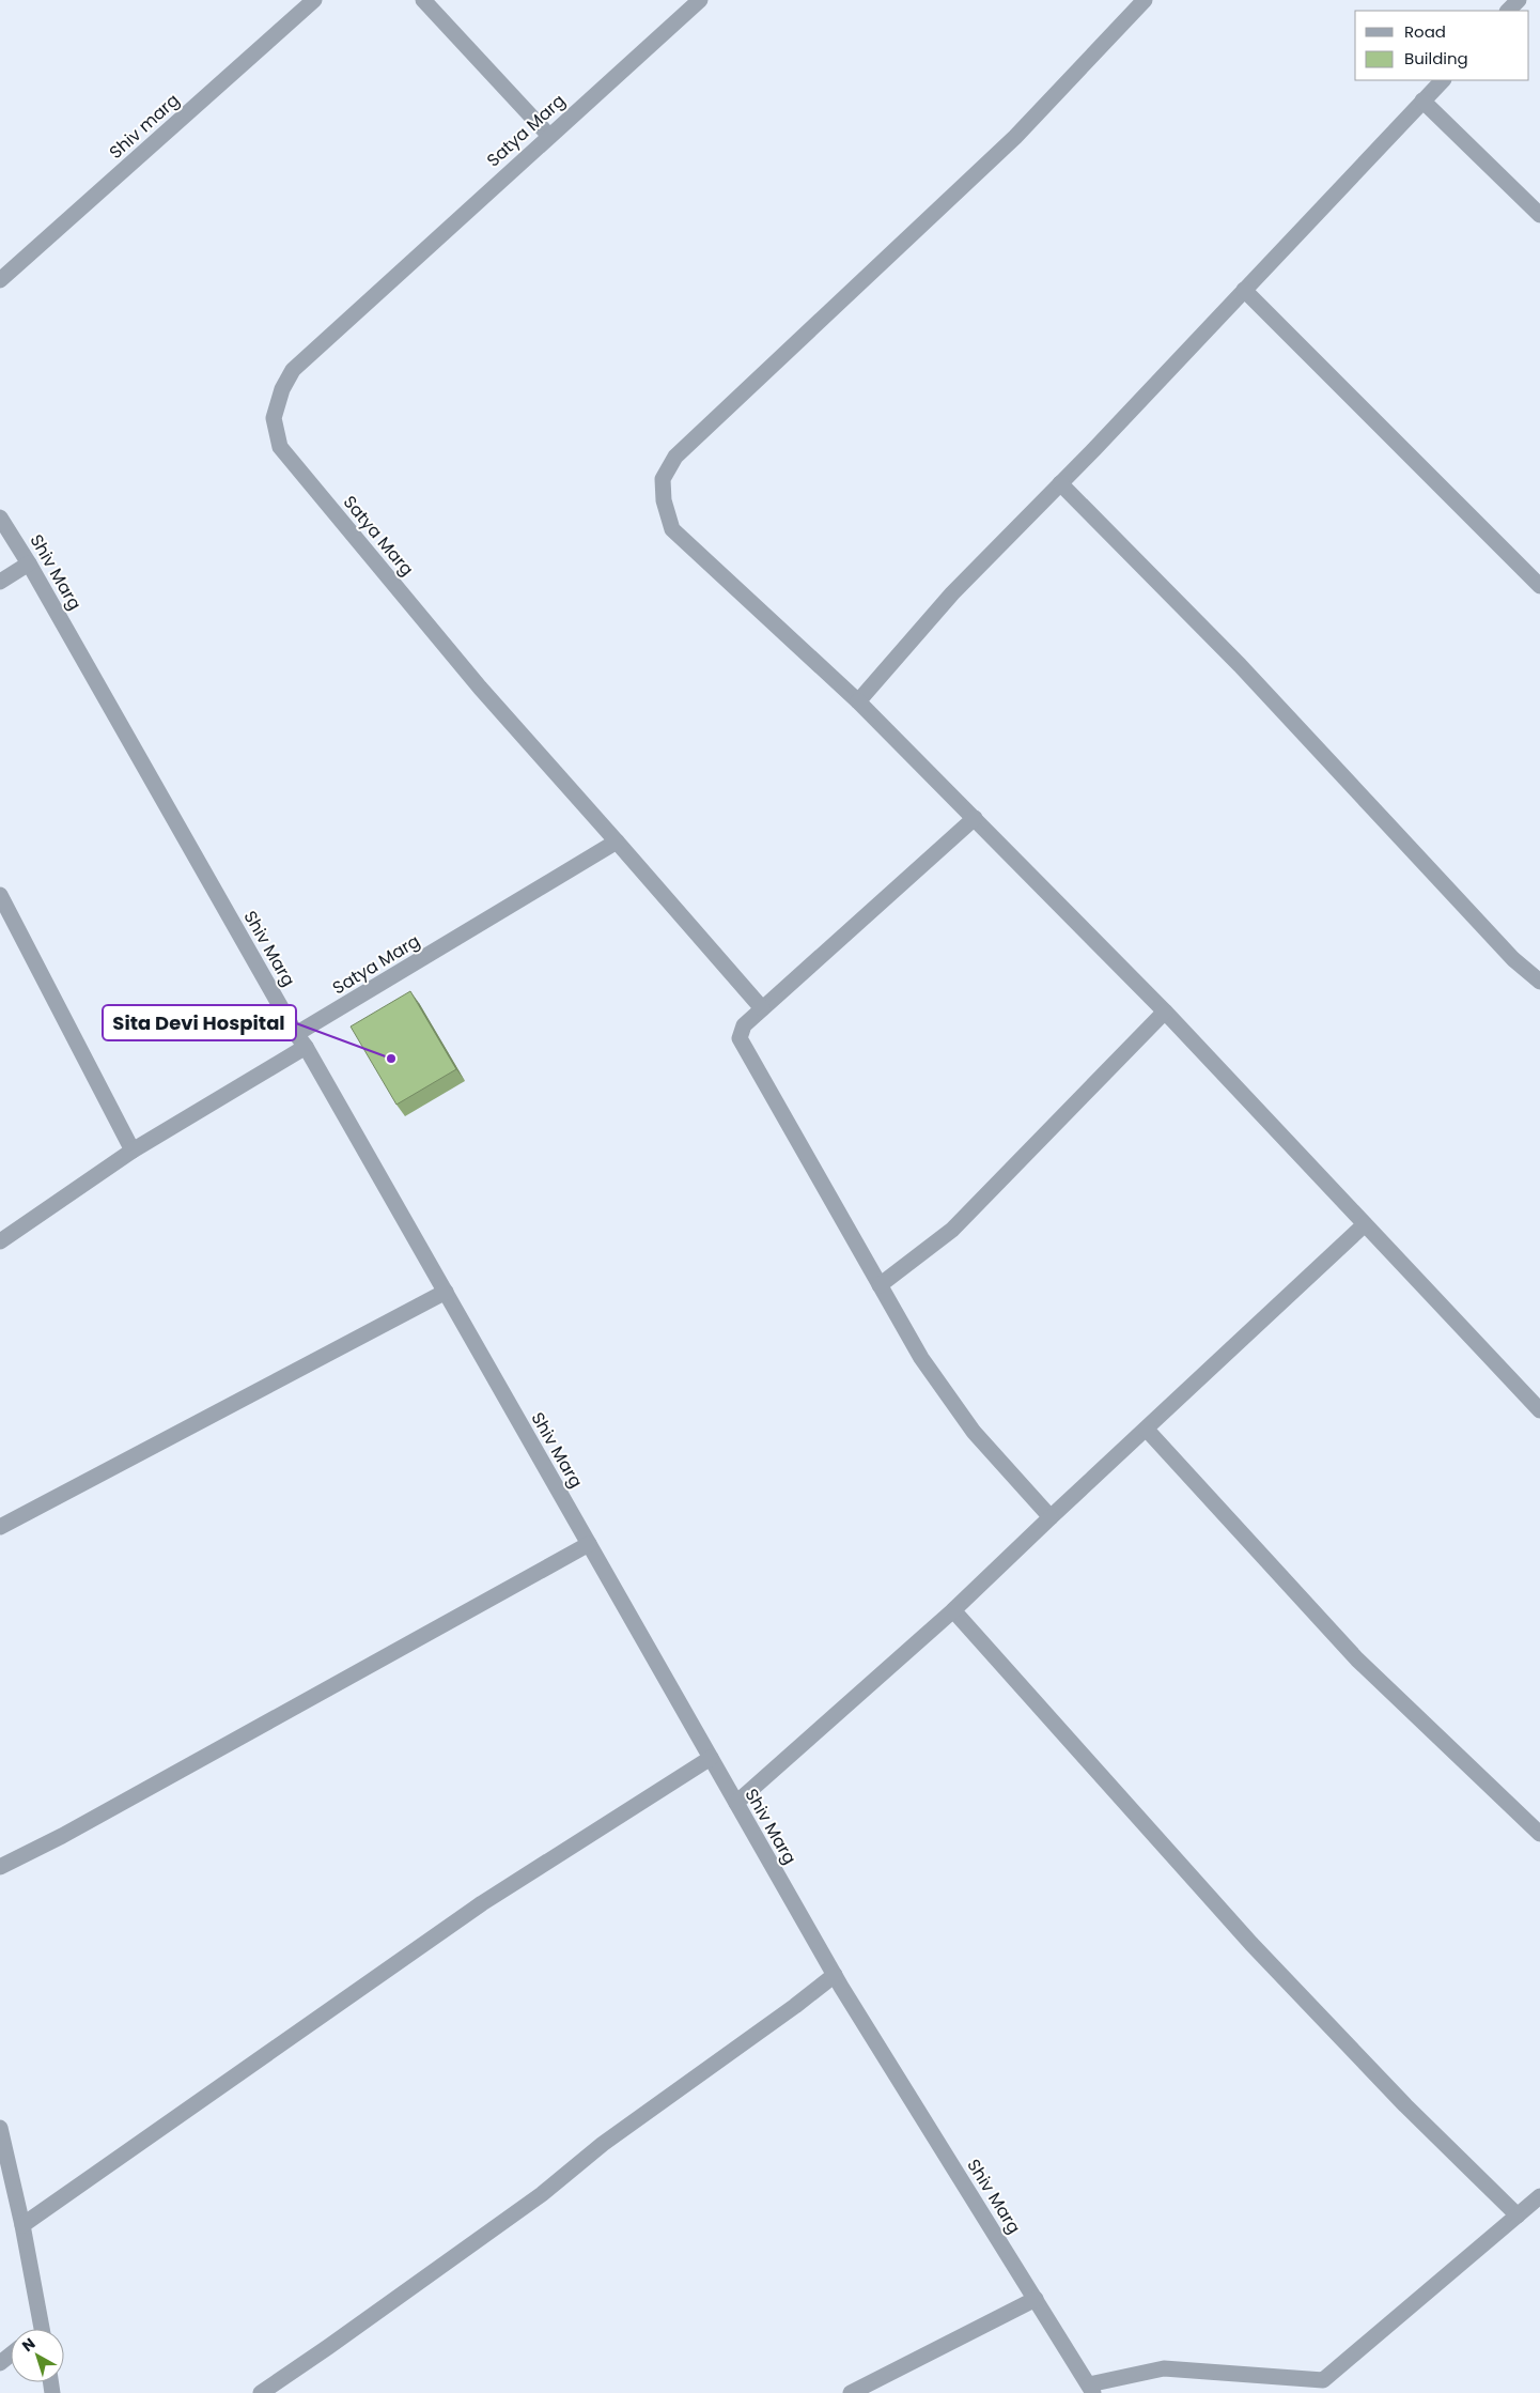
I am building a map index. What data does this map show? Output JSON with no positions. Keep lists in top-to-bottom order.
{
  "streets": {
    "street": ["Shiv marg", "Satya Marg", "Shiv Marg"]
  },
  "crossings": [
    ["Satya Marg", "Shiv Marg"]
  ],
  "places": ["Sita Devi Hospital"],
  "legend": ["Road", "Building"],
  "north": "top left"
}
